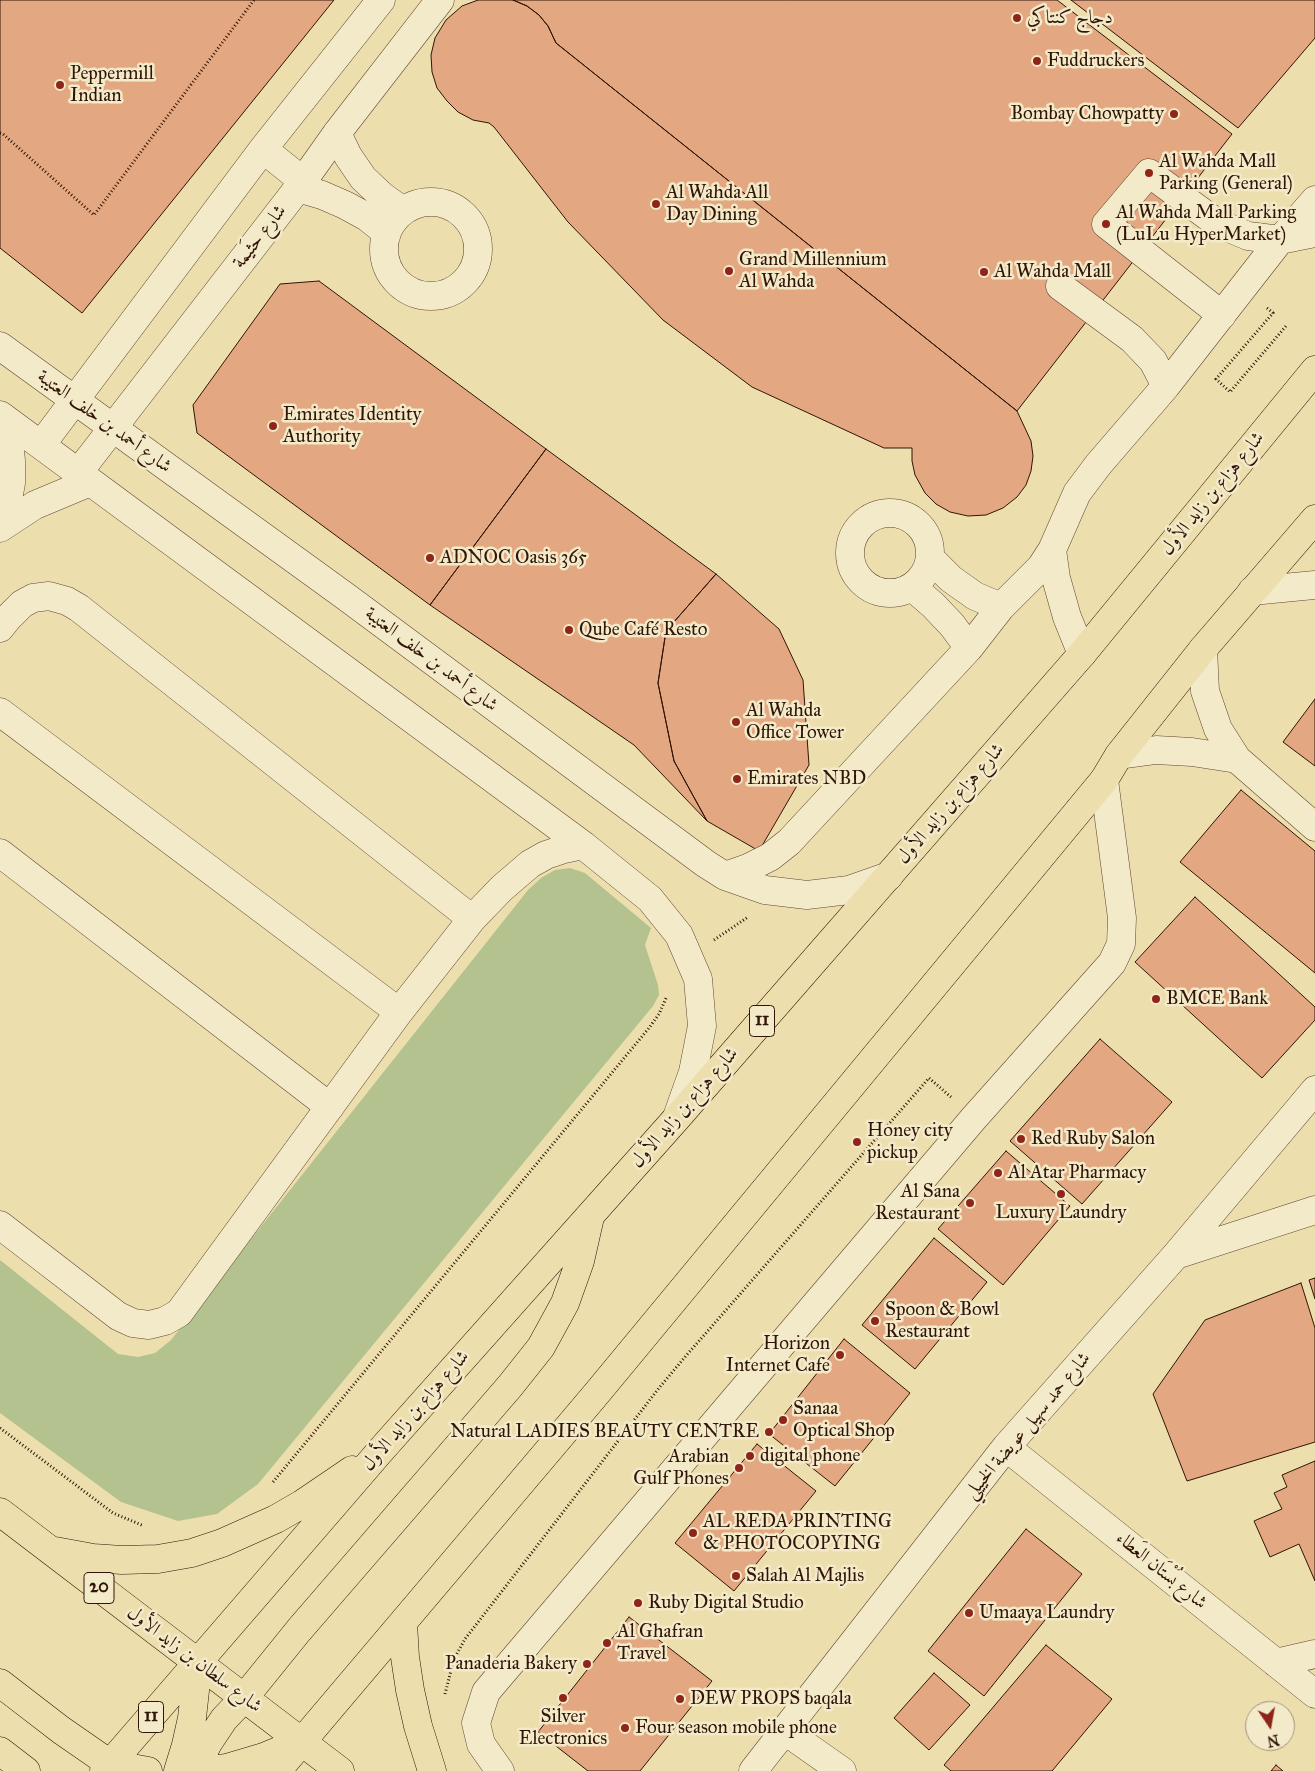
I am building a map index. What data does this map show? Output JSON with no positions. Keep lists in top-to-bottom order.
{
  "streets": {
    "main road": [
      "شارع هزاع بن زايد الأول",
      "11",
      "20",
      "شارع سلطان بن زايد الأول"
    ],
    "street": [
      "شارع حثَيمة",
      "شارع أحمد بن خلف العتيبة",
      "شارع حمد سهيل عويضة الخييلي",
      "شارع بُسْتَان العَطاء"
    ]
  },
  "crossings": [
    ["شارع حثَيمة", "شارع أحمد بن خلف العتيبة"],
    ["شارع أحمد بن خلف العتيبة", "شارع هزاع بن زايد الأول"],
    ["شارع هزاع بن زايد الأول", "شارع سلطان بن زايد الأول"],
    ["شارع حمد سهيل عويضة الخييلي", "شارع بُسْتَان العَطاء"]
  ],
  "places": [
    "دجاج كنتاكي",
    "Fuddruckers",
    "Peppermill Indian",
    "Bombay Chowpatty",
    "Al Wahda Mall Parking (General)",
    "Al Wahda All Day Dining",
    "Al Wahda Mall Parking (LuLu HyperMarket)",
    "Grand Millennium Al Wahda",
    "Al Wahda Mall",
    "Emirates Identity Authority",
    "ADNOC Oasis 365",
    "Qube Café Resto",
    "Al Wahda Office Tower",
    "Emirates NBD",
    "BMCE Bank",
    "Red Ruby Salon",
    "Honey city pickup",
    "Al Atar Pharmacy",
    "Luxury Laundry",
    "Al Sana Restaurant",
    "Spoon & Bowl Restaurant",
    "Horizon Internet Cafe",
    "Sanaa Optical Shop",
    "Natural LADIES BEAUTY CENTRE",
    "digital phone",
    "Arabian Gulf Phones",
    "AL REDA PRINTING & PHOTOCOPYING",
    "Salah Al Majlis",
    "Ruby Digital Studio",
    "Umaaya Laundry",
    "Al Ghafran Travel",
    "Panaderia Bakery",
    "Silver Electronics",
    "DEW PROPS baqala",
    "Four season mobile phone"
  ],
  "north": "bottom"
}
